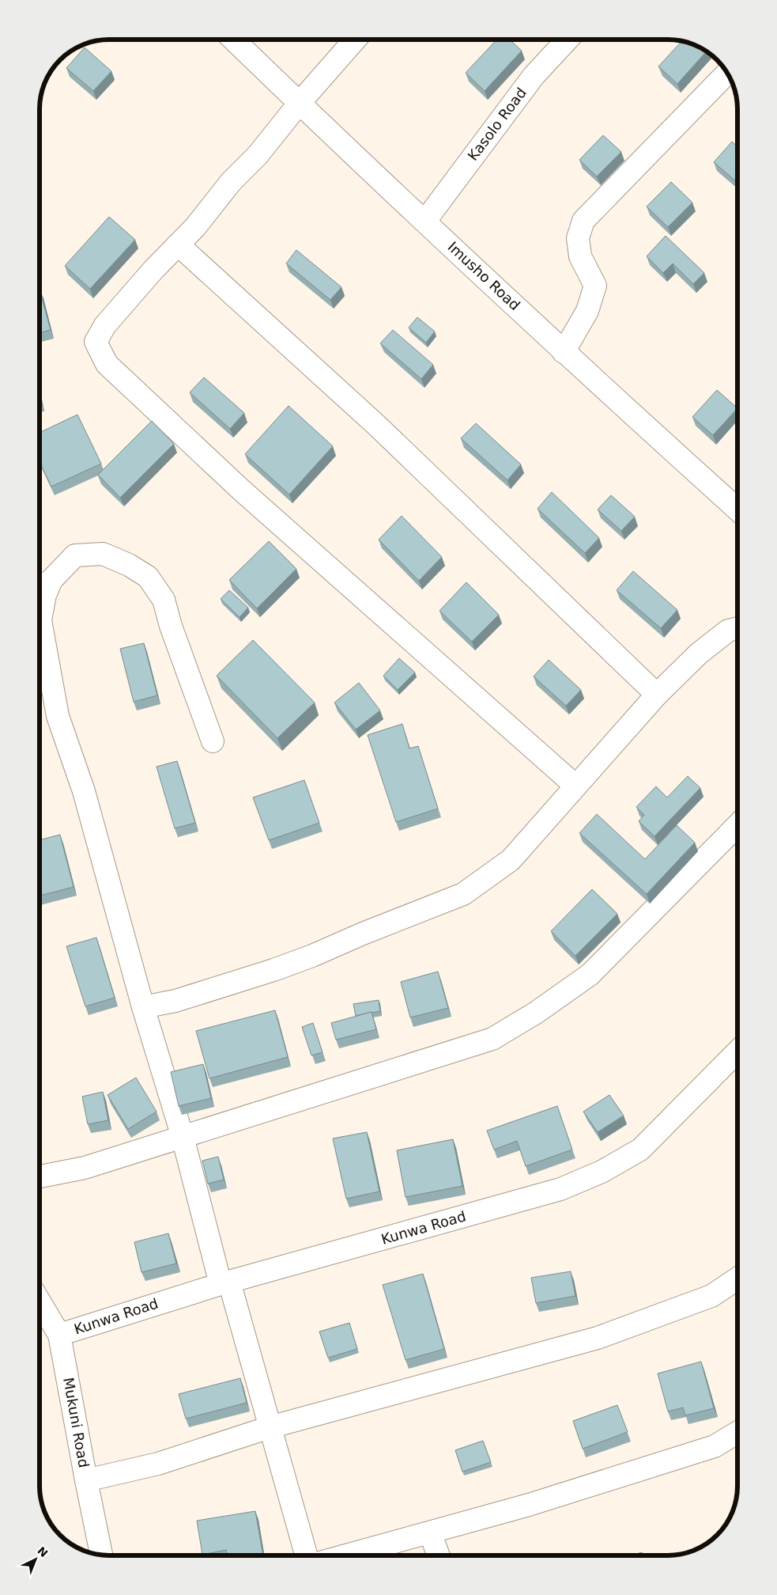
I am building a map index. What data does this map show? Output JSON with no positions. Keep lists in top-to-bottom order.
{
  "streets": {
    "street": [
      "Kasolo Road",
      "Imusho Road",
      "Kunwa Road",
      "Mukuni Road"
    ]
  },
  "crossings": [
    ["Kasolo Road", "Imusho Road"],
    ["Kunwa Road", "Mukuni Road"]
  ],
  "north": "top right"
}
